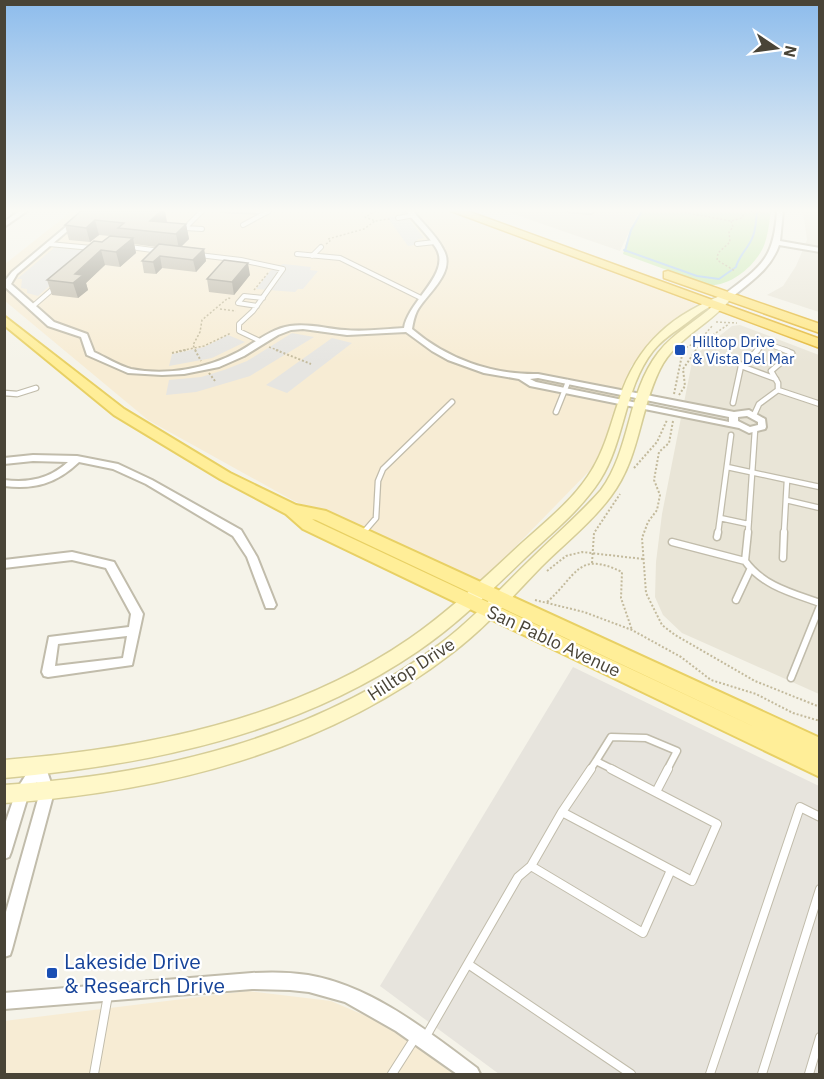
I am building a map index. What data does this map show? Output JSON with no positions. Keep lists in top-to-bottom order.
{
  "streets": {
    "main road": ["San Pablo Avenue", "Hilltop Drive"]
  },
  "crossings": [
    ["San Pablo Avenue", "Hilltop Drive"]
  ],
  "places": {
    "transit": ["Hilltop Drive & Vista Del Mar", "Lakeside Drive & Research Drive"]
  },
  "north": "right"
}
